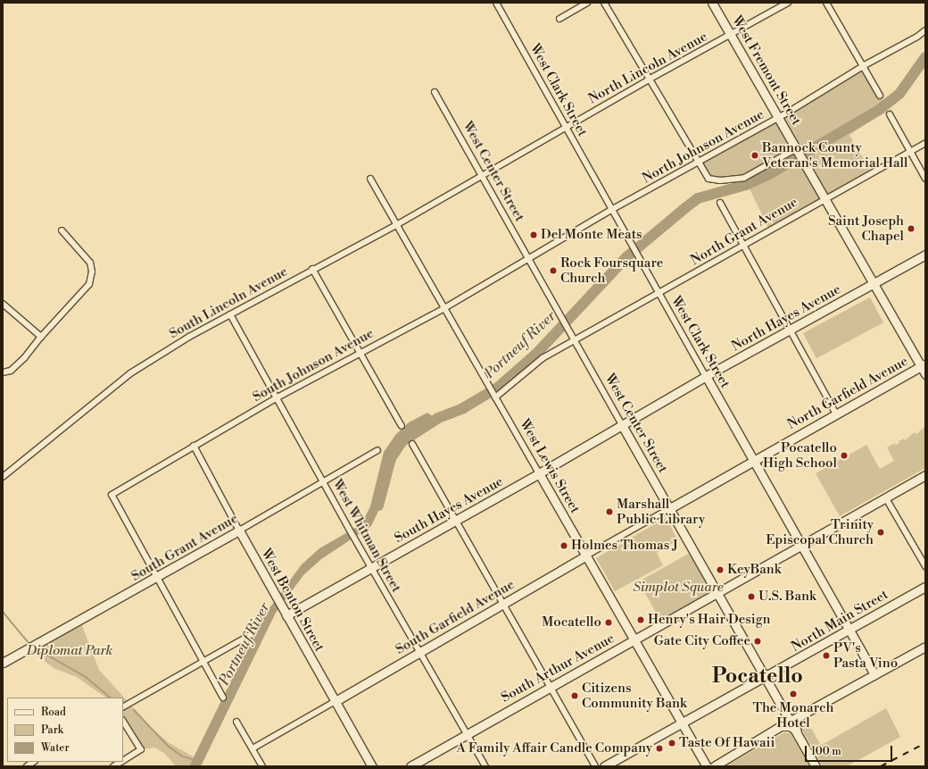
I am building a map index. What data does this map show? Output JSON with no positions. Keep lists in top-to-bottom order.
{
  "streets": {
    "street": [
      "North Lincoln Avenue",
      "West Fremont Street",
      "West Clark Street",
      "North Johnson Avenue",
      "West Center Street",
      "North Grant Avenue",
      "South Lincoln Avenue",
      "North Hayes Avenue",
      "South Johnson Avenue",
      "North Garfield Avenue",
      "West Lewis Street",
      "South Hayes Avenue",
      "West Whitman Street",
      "South Grant Avenue",
      "West Benton Street",
      "South Garfield Avenue",
      "North Main Street",
      "South Arthur Avenue"
    ]
  },
  "crossings": [
    ["North Lincoln Avenue", "West Fremont Street"],
    ["North Lincoln Avenue", "West Clark Street"],
    ["North Lincoln Avenue", "West Center Street"],
    ["North Lincoln Avenue", "South Lincoln Avenue"],
    ["West Fremont Street", "North Johnson Avenue"],
    ["West Fremont Street", "North Grant Avenue"],
    ["West Fremont Street", "North Hayes Avenue"],
    ["West Fremont Street", "North Garfield Avenue"],
    ["West Clark Street", "North Johnson Avenue"],
    ["West Clark Street", "North Grant Avenue"],
    ["West Clark Street", "North Hayes Avenue"],
    ["West Clark Street", "North Garfield Avenue"],
    ["West Clark Street", "North Main Street"],
    ["West Clark Street", "South Arthur Avenue"],
    ["North Johnson Avenue", "West Center Street"],
    ["North Johnson Avenue", "South Johnson Avenue"],
    ["West Center Street", "North Grant Avenue"],
    ["West Center Street", "South Lincoln Avenue"],
    ["West Center Street", "North Hayes Avenue"],
    ["West Center Street", "South Johnson Avenue"],
    ["West Center Street", "North Garfield Avenue"],
    ["West Center Street", "South Hayes Avenue"],
    ["West Center Street", "South Garfield Avenue"],
    ["West Center Street", "North Main Street"],
    ["West Center Street", "South Arthur Avenue"],
    ["South Lincoln Avenue", "West Lewis Street"],
    ["South Lincoln Avenue", "West Whitman Street"],
    ["North Hayes Avenue", "South Hayes Avenue"],
    ["South Johnson Avenue", "West Lewis Street"],
    ["South Johnson Avenue", "West Whitman Street"],
    ["South Johnson Avenue", "South Grant Avenue"],
    ["South Johnson Avenue", "West Benton Street"],
    ["North Garfield Avenue", "South Garfield Avenue"],
    ["West Lewis Street", "South Hayes Avenue"],
    ["West Lewis Street", "South Garfield Avenue"],
    ["West Lewis Street", "North Main Street"],
    ["West Lewis Street", "South Arthur Avenue"],
    ["South Hayes Avenue", "West Whitman Street"],
    ["South Hayes Avenue", "West Benton Street"],
    ["West Whitman Street", "South Grant Avenue"],
    ["West Whitman Street", "South Garfield Avenue"],
    ["West Whitman Street", "South Arthur Avenue"],
    ["South Grant Avenue", "West Benton Street"],
    ["West Benton Street", "South Garfield Avenue"]
  ],
  "districts": ["Pocatello"],
  "water": ["Portneuf River"],
  "parks": ["Simplot Square", "Diplomat Park"],
  "places": [
    "Bannock County Veteran's Memorial Hall",
    "Saint Joseph Chapel",
    "Del Monte Meats",
    "Rock Foursquare Church",
    "Pocatello High School",
    "Marshall Public Library",
    "Trinity Episcopal Church",
    "Holmes Thomas J",
    "KeyBank",
    "U.S. Bank",
    "Henry's Hair Design",
    "Mocatello",
    "Gate City Coffee",
    "PV's Pasta Vino",
    "The Monarch Hotel",
    "Citizens Community Bank",
    "Taste Of Hawaii",
    "A Family Affair Candle Company"
  ],
  "legend": ["Road", "Park", "Water"],
  "scale_bar": "100 m"
}
